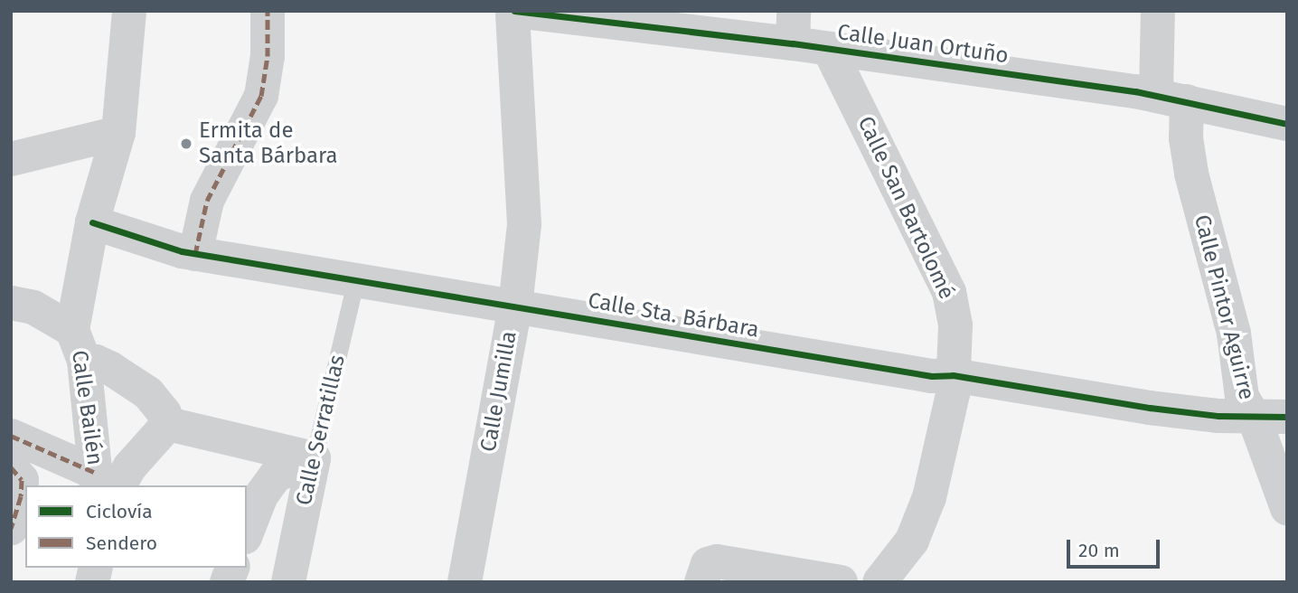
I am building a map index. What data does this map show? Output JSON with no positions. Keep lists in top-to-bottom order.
{
  "streets": {
    "street": [
      "Calle Juan Ortuño",
      "Calle San Bartolomé",
      "Calle Pintor Aguirre",
      "Calle Sta. Bárbara",
      "Calle Jumilla",
      "Calle Bailén",
      "Calle Serratillas"
    ]
  },
  "crossings": [
    ["Calle Juan Ortuño", "Calle San Bartolomé"],
    ["Calle Juan Ortuño", "Calle Pintor Aguirre"],
    ["Calle Juan Ortuño", "Calle Jumilla"],
    ["Calle San Bartolomé", "Calle Sta. Bárbara"],
    ["Calle Pintor Aguirre", "Calle Sta. Bárbara"],
    ["Calle Sta. Bárbara", "Calle Jumilla"],
    ["Calle Sta. Bárbara", "Calle Bailén"],
    ["Calle Sta. Bárbara", "Calle Serratillas"]
  ],
  "places": ["Ermita de Santa Bárbara"],
  "legend": ["Ciclovía", "Sendero"],
  "scale_bar": "20 m"
}
